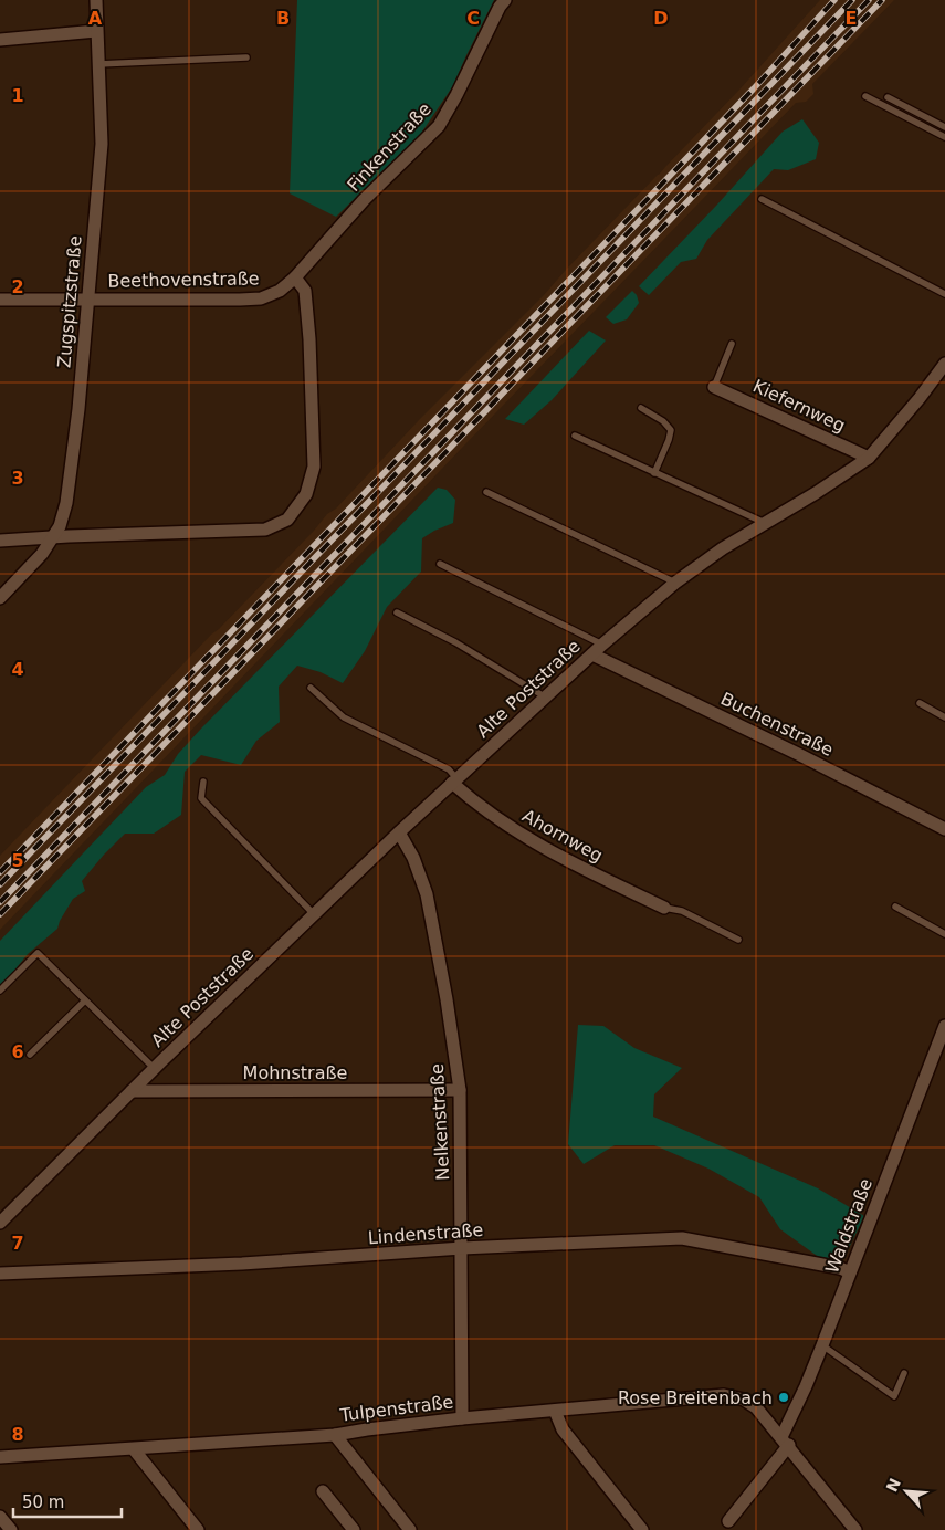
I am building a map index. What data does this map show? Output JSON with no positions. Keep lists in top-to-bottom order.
{
  "streets": {
    "street": [
      "Finkenstraße",
      "Beethovenstraße",
      "Zugspitzstraße",
      "Kiefernweg",
      "Alte Poststraße",
      "Buchenstraße",
      "Ahornweg",
      "Mohnstraße",
      "Nelkenstraße",
      "Waldstraße",
      "Lindenstraße",
      "Tulpenstraße"
    ]
  },
  "crossings": [
    ["Finkenstraße", "Beethovenstraße"],
    ["Beethovenstraße", "Zugspitzstraße"],
    ["Kiefernweg", "Alte Poststraße"],
    ["Alte Poststraße", "Buchenstraße"],
    ["Alte Poststraße", "Ahornweg"],
    ["Alte Poststraße", "Mohnstraße"],
    ["Alte Poststraße", "Nelkenstraße"],
    ["Mohnstraße", "Nelkenstraße"],
    ["Nelkenstraße", "Lindenstraße"],
    ["Nelkenstraße", "Tulpenstraße"],
    ["Waldstraße", "Lindenstraße"],
    ["Waldstraße", "Tulpenstraße"]
  ],
  "places": ["Rose Breitenbach"],
  "scale_bar": "50 m",
  "north": "top left",
  "grid": {
    "columns": [
      "A",
      "B",
      "C",
      "D",
      "E"
    ],
    "rows": [
      "1",
      "2",
      "3",
      "4",
      "5",
      "6",
      "7",
      "8"
    ]
  }
}
